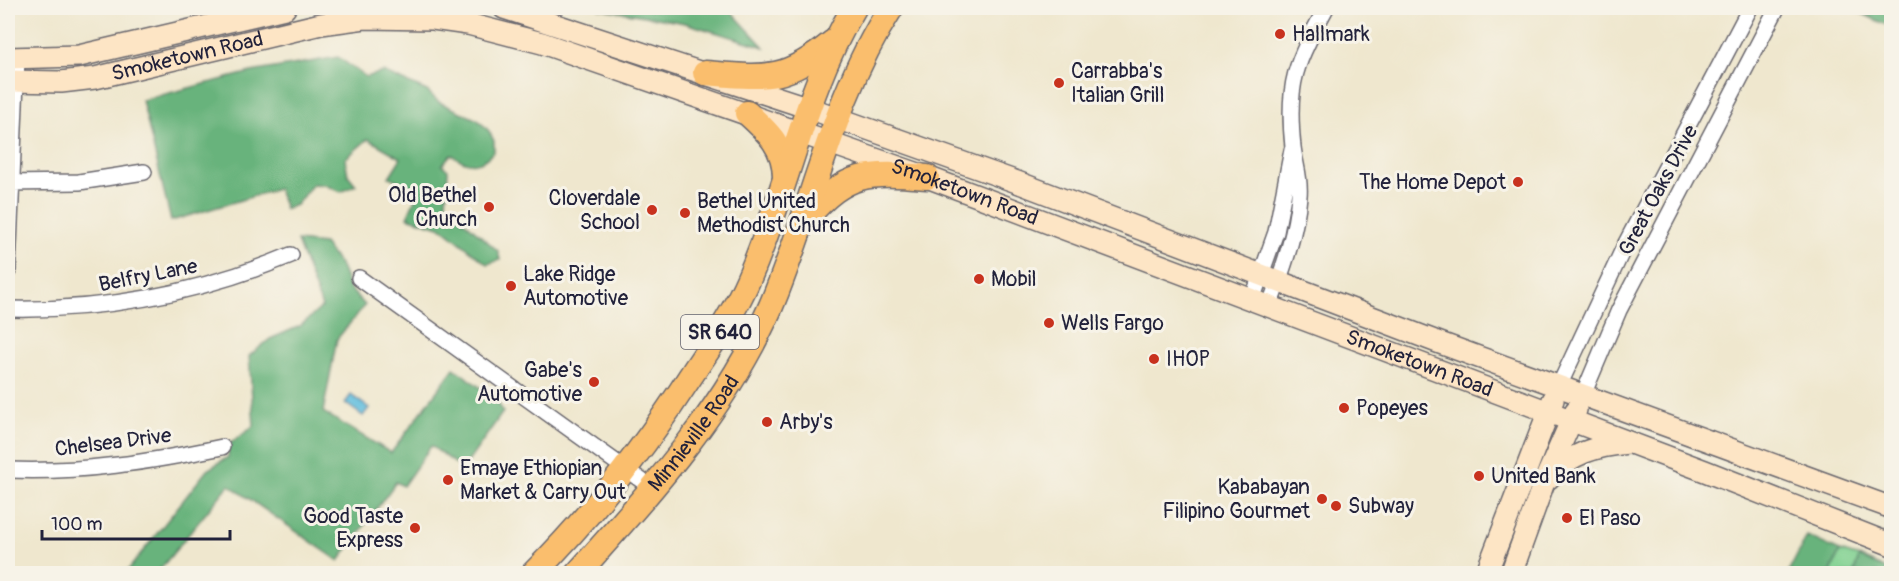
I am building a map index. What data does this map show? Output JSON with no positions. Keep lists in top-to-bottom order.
{
  "streets": {
    "main road": ["Smoketown Road", "SR 640", "Minnieville Road"],
    "street": ["Great Oaks Drive", "Belfry Lane", "Chelsea Drive"]
  },
  "crossings": [
    ["Smoketown Road", "Great Oaks Drive"],
    ["Smoketown Road", "Minnieville Road"]
  ],
  "places": [
    "Hallmark",
    "Carrabba's Italian Grill",
    "The Home Depot",
    "Old Bethel Church",
    "Cloverdale School",
    "Bethel United Methodist Church",
    "Mobil",
    "Lake Ridge Automotive",
    "Wells Fargo",
    "IHOP",
    "Gabe's Automotive",
    "Popeyes",
    "Arby's",
    "United Bank",
    "Emaye Ethiopian Market & Carry Out",
    "Kababayan Filipino Gourmet",
    "Subway",
    "El Paso",
    "Good Taste Express"
  ],
  "scale_bar": "100 m"
}
